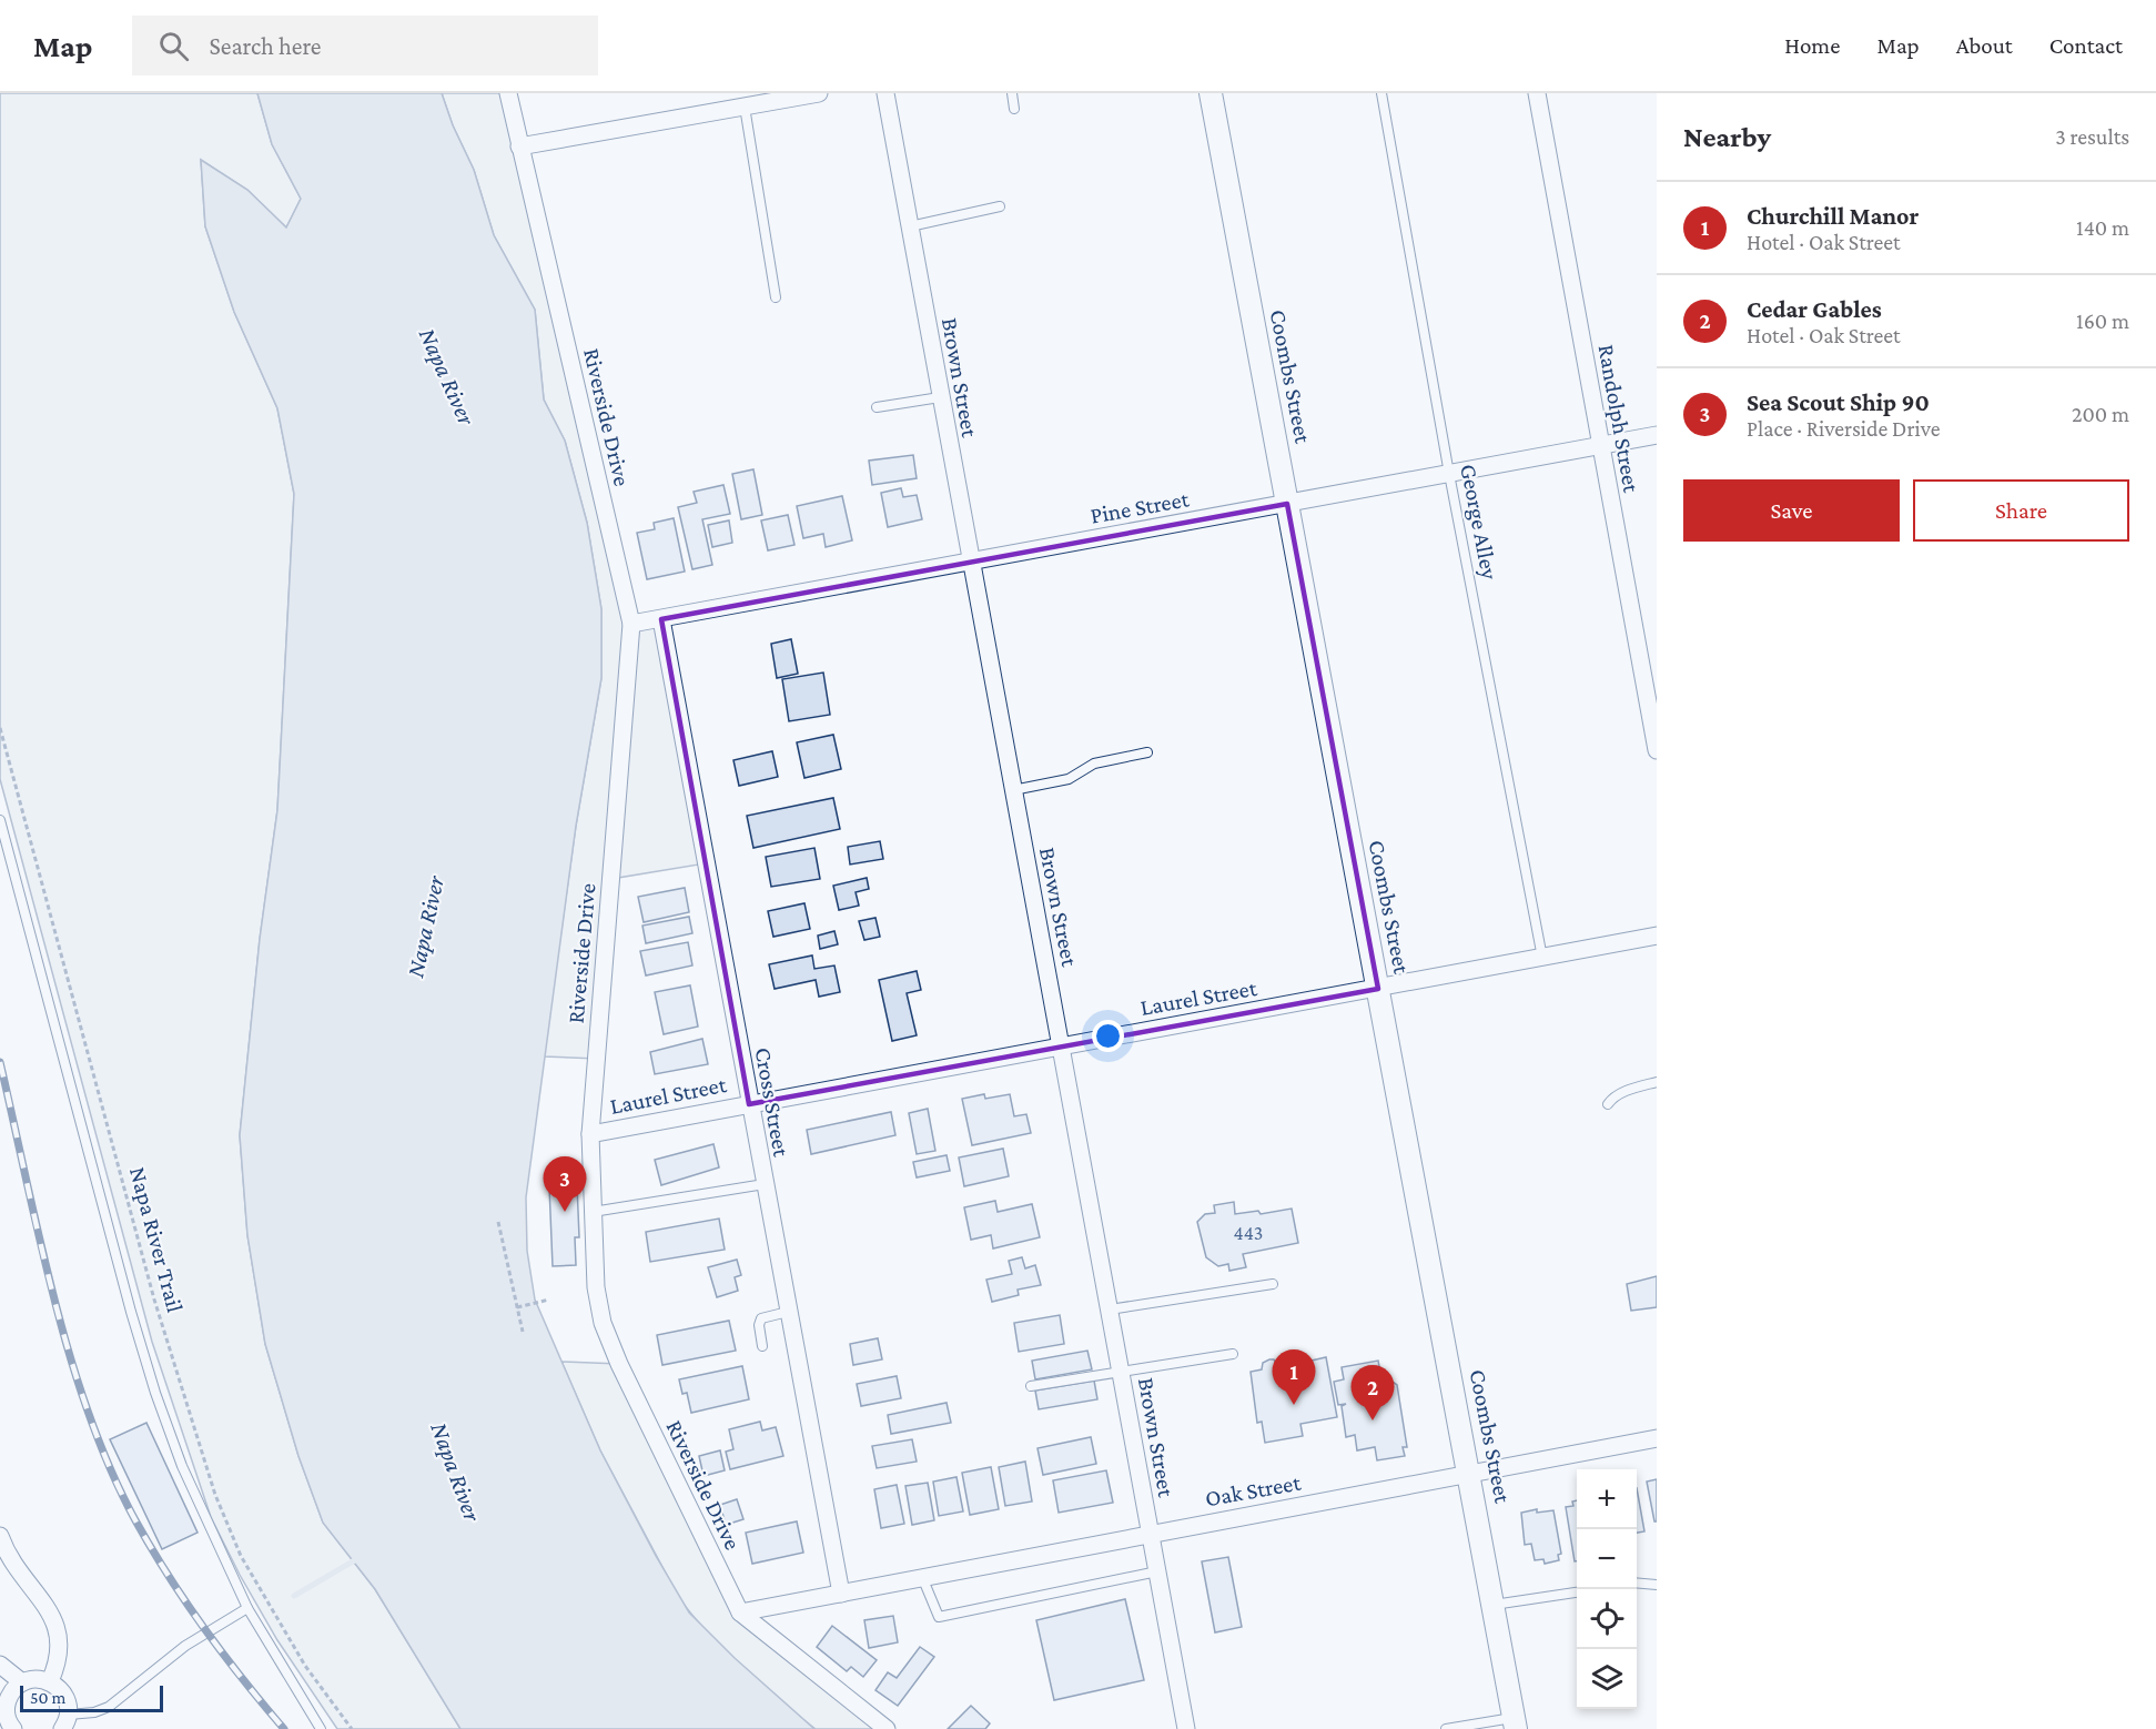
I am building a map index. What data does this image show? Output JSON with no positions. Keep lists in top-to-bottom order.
{
  "streets": {
    "street": [
      "Coombs Street",
      "Brown Street",
      "Riverside Drive",
      "Randolph Street",
      "Pine Street",
      "Laurel Street",
      "Cross Street",
      "Oak Street"
    ],
    "lane": ["George Alley"],
    "path": ["Napa River Trail"]
  },
  "crossings": [
    ["Coombs Street", "Pine Street"],
    ["Coombs Street", "Laurel Street"],
    ["Coombs Street", "Oak Street"],
    ["Brown Street", "Pine Street"],
    ["Brown Street", "Laurel Street"],
    ["Brown Street", "Oak Street"],
    ["Riverside Drive", "Pine Street"],
    ["Riverside Drive", "Laurel Street"],
    ["Riverside Drive", "Oak Street"],
    ["Randolph Street", "Pine Street"],
    ["Pine Street", "George Alley"],
    ["Pine Street", "Cross Street"],
    ["George Alley", "Laurel Street"],
    ["Laurel Street", "Cross Street"],
    ["Cross Street", "Oak Street"]
  ],
  "water": ["Napa River"],
  "house_numbers": ["443"],
  "scale_bar": "50 m",
  "page": {
    "header": "Map",
    "search": "Search here",
    "nav": [
      "Home",
      "Map",
      "About",
      "Contact"
    ],
    "heading": ["Nearby", "3 results"],
    "list": [
      {
        "mark": "1",
        "name": "Churchill Manor",
        "note": "Hotel · Oak Street",
        "value": "140 m"
      },
      {
        "mark": "2",
        "name": "Cedar Gables",
        "note": "Hotel · Oak Street",
        "value": "160 m"
      },
      {
        "mark": "3",
        "name": "Sea Scout Ship 90",
        "note": "Place · Riverside Drive",
        "value": "200 m"
      }
    ],
    "buttons": ["Save", "Share"],
    "pins": ["3", "1", "2"],
    "map_buttons": ["+", "−"],
    "scale": "50 m"
  }
}
